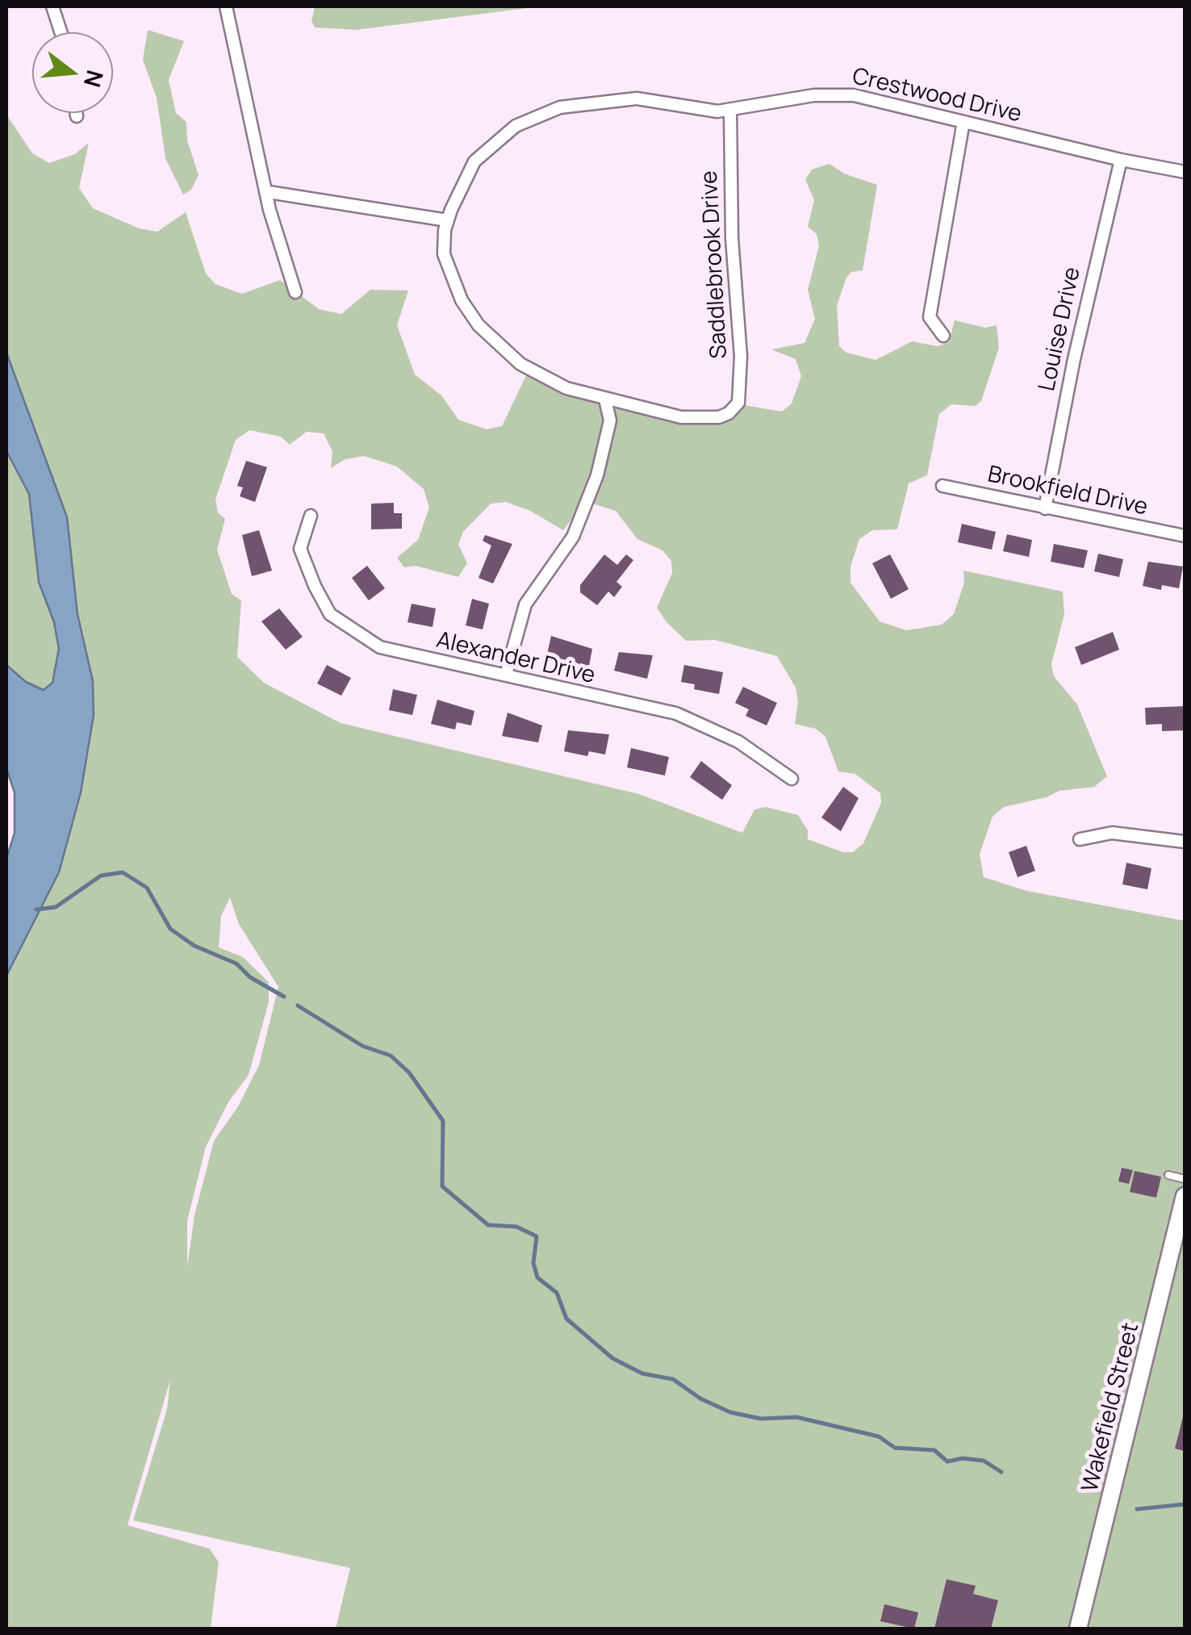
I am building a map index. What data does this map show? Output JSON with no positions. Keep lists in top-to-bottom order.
{
  "streets": {
    "street": [
      "Crestwood Drive",
      "Saddlebrook Drive",
      "Louise Drive",
      "Brookfield Drive",
      "Alexander Drive",
      "Wakefield Street"
    ]
  },
  "crossings": [
    ["Crestwood Drive", "Saddlebrook Drive"],
    ["Crestwood Drive", "Louise Drive"],
    ["Louise Drive", "Brookfield Drive"]
  ],
  "north": "right"
}
